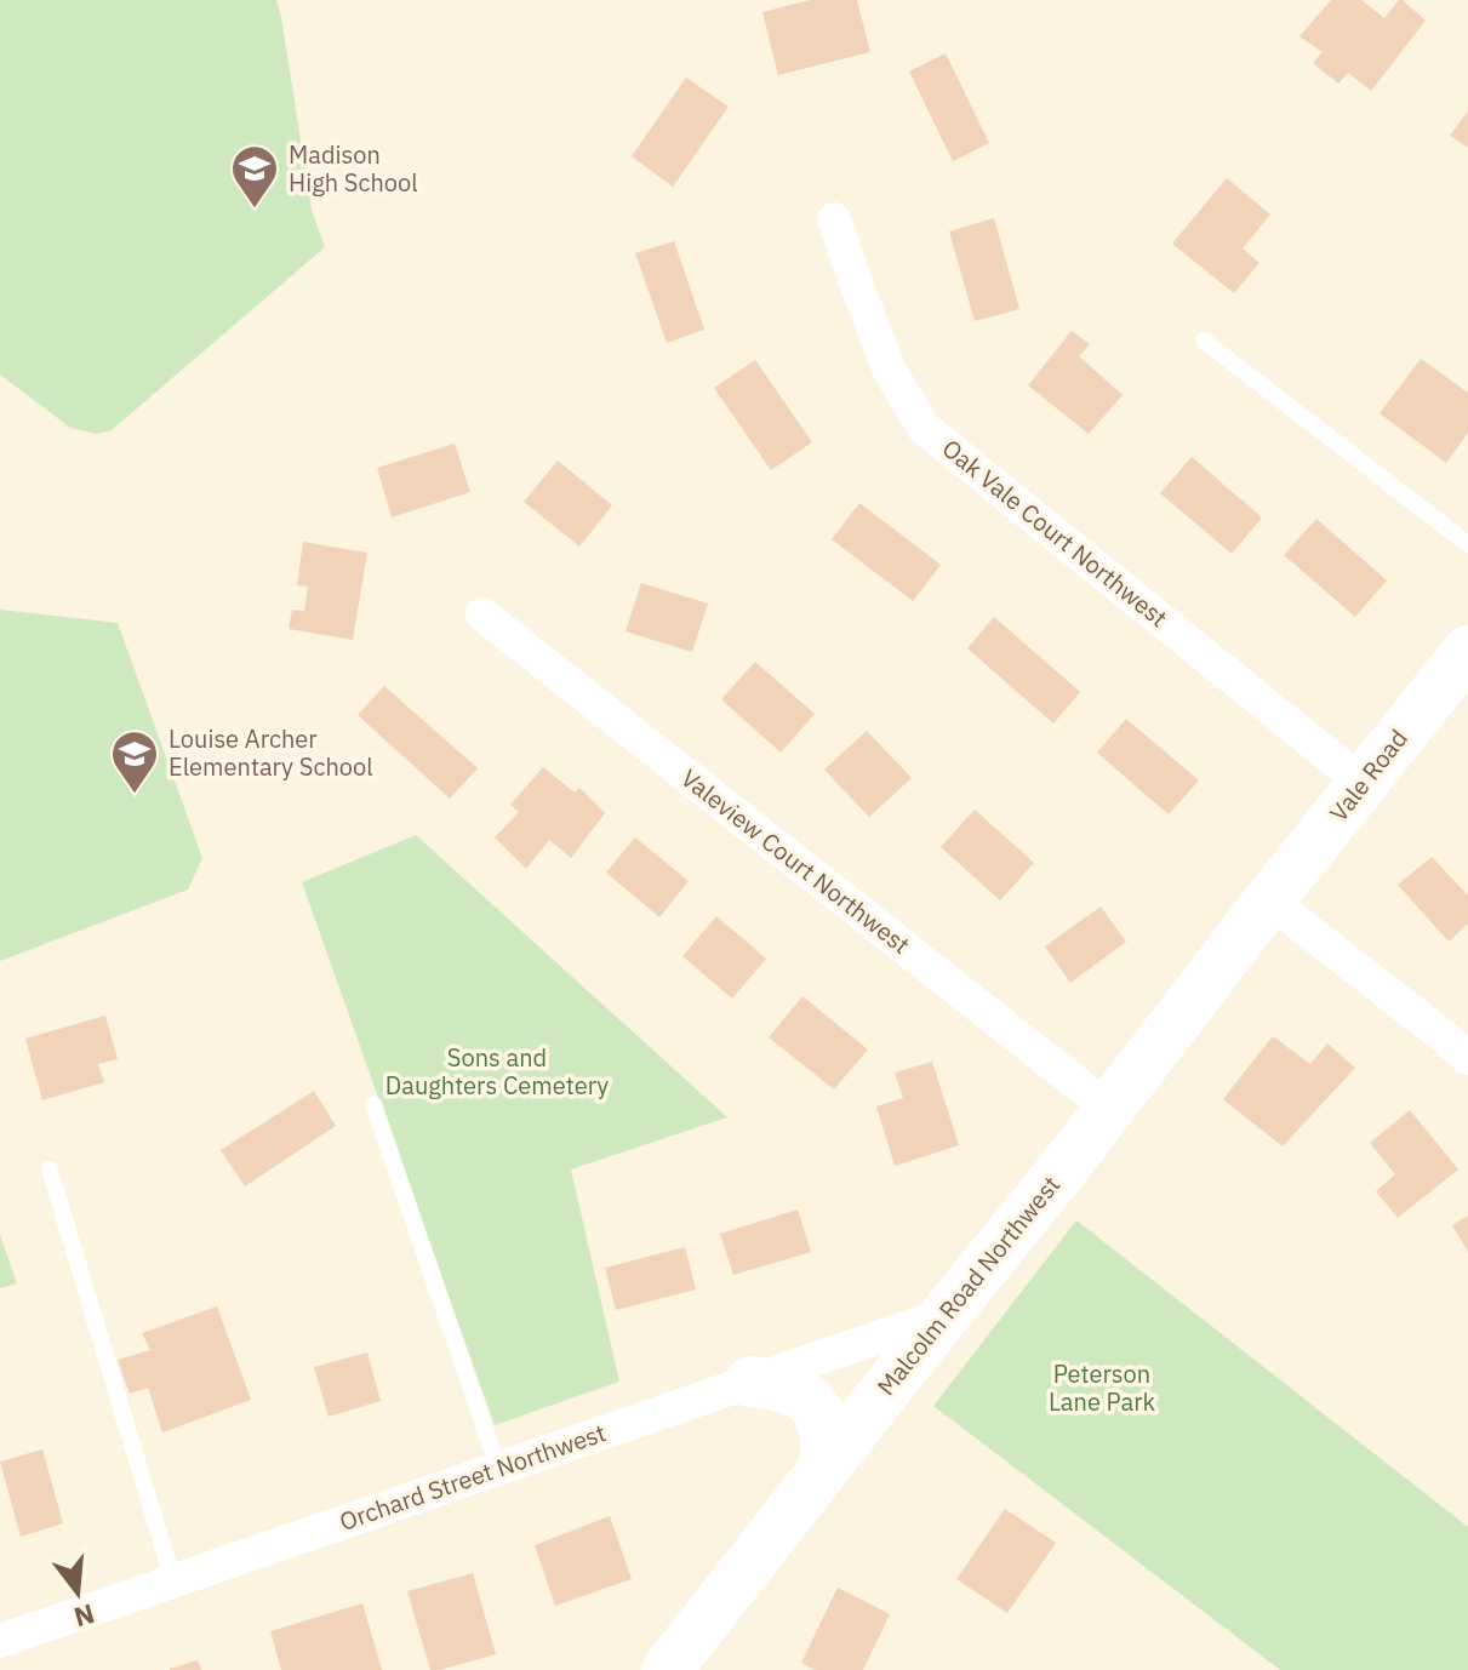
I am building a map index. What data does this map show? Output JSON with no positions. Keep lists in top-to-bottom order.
{
  "streets": {
    "main road": ["Vale Road", "Malcolm Road Northwest"],
    "street": ["Oak Vale Court Northwest", "Valeview Court Northwest", "Orchard Street Northwest"]
  },
  "crossings": [
    ["Oak Vale Court Northwest", "Vale Road"],
    ["Vale Road", "Malcolm Road Northwest"],
    ["Valeview Court Northwest", "Malcolm Road Northwest"],
    ["Malcolm Road Northwest", "Orchard Street Northwest"]
  ],
  "parks": ["Sons and Daughters Cemetery", "Peterson Lane Park"],
  "places": {
    "school or university": ["Madison High School", "Louise Archer Elementary School"]
  },
  "north": "bottom"
}
